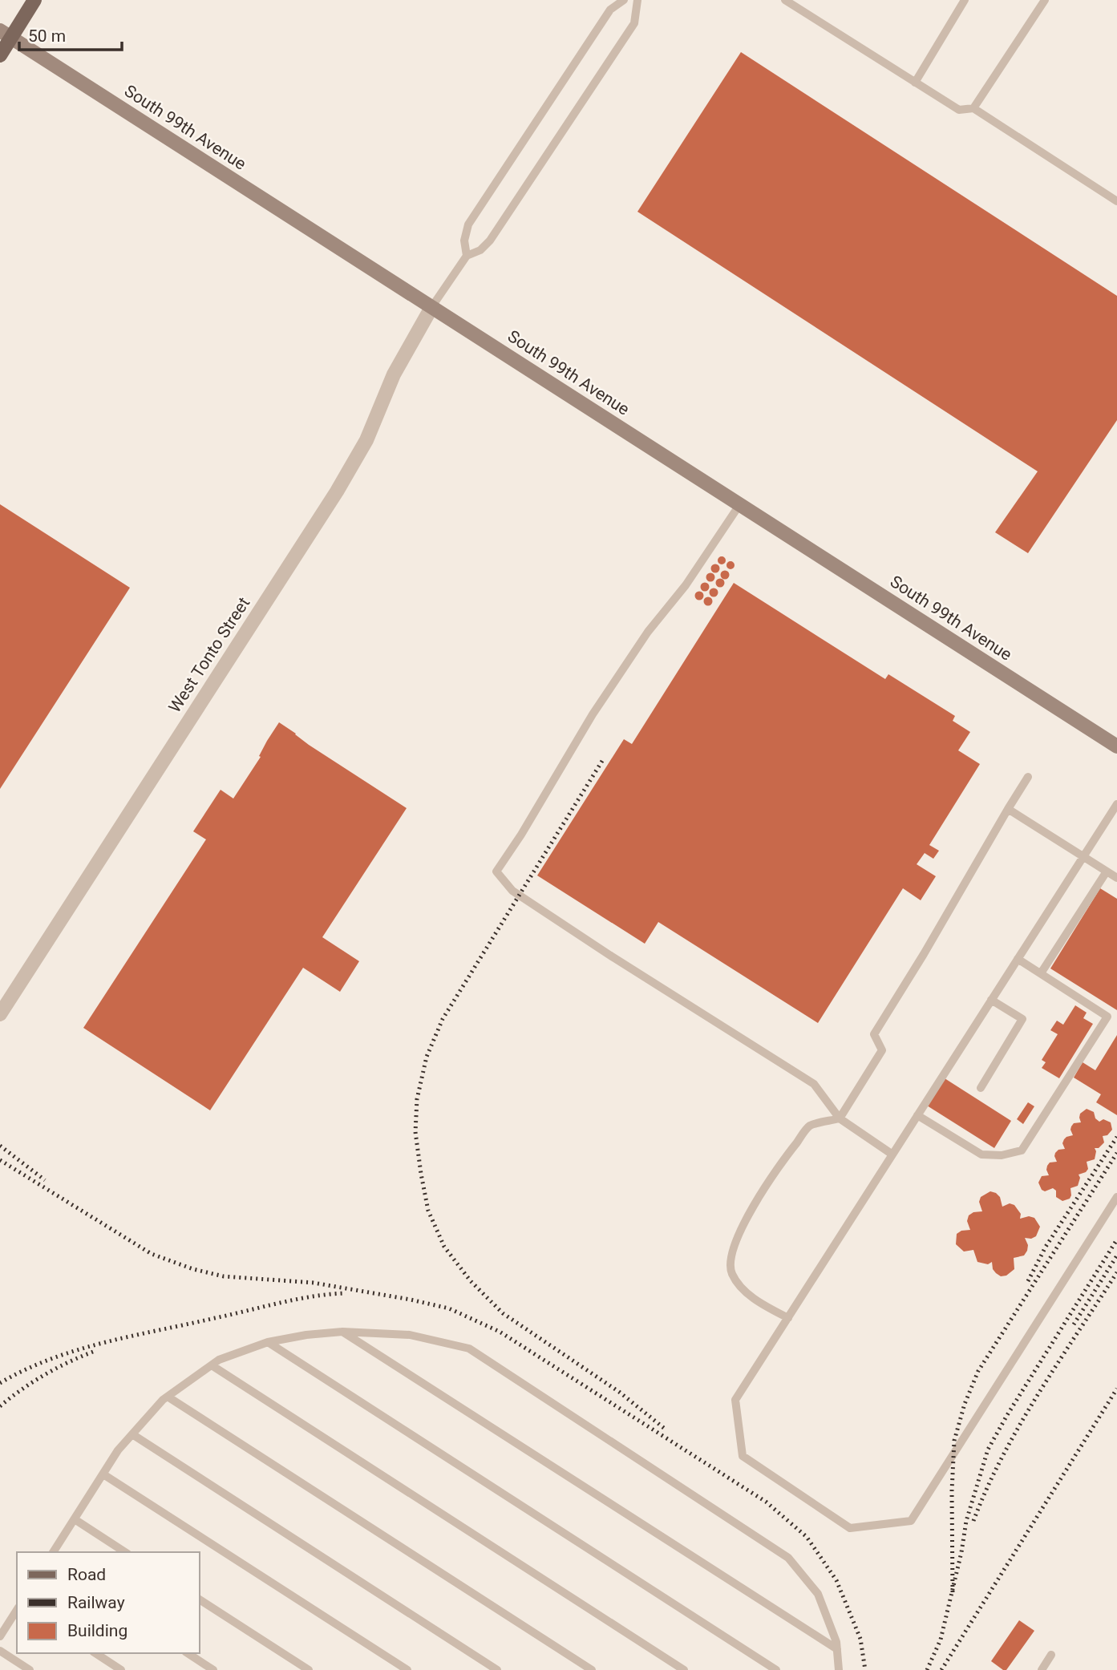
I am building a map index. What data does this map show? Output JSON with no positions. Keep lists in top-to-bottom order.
{
  "streets": {
    "main road": ["South 99th Avenue"],
    "street": ["West Tonto Street"]
  },
  "crossings": [
    ["South 99th Avenue", "West Tonto Street"]
  ],
  "legend": ["Road", "Railway", "Building"],
  "scale_bar": "50 m"
}
